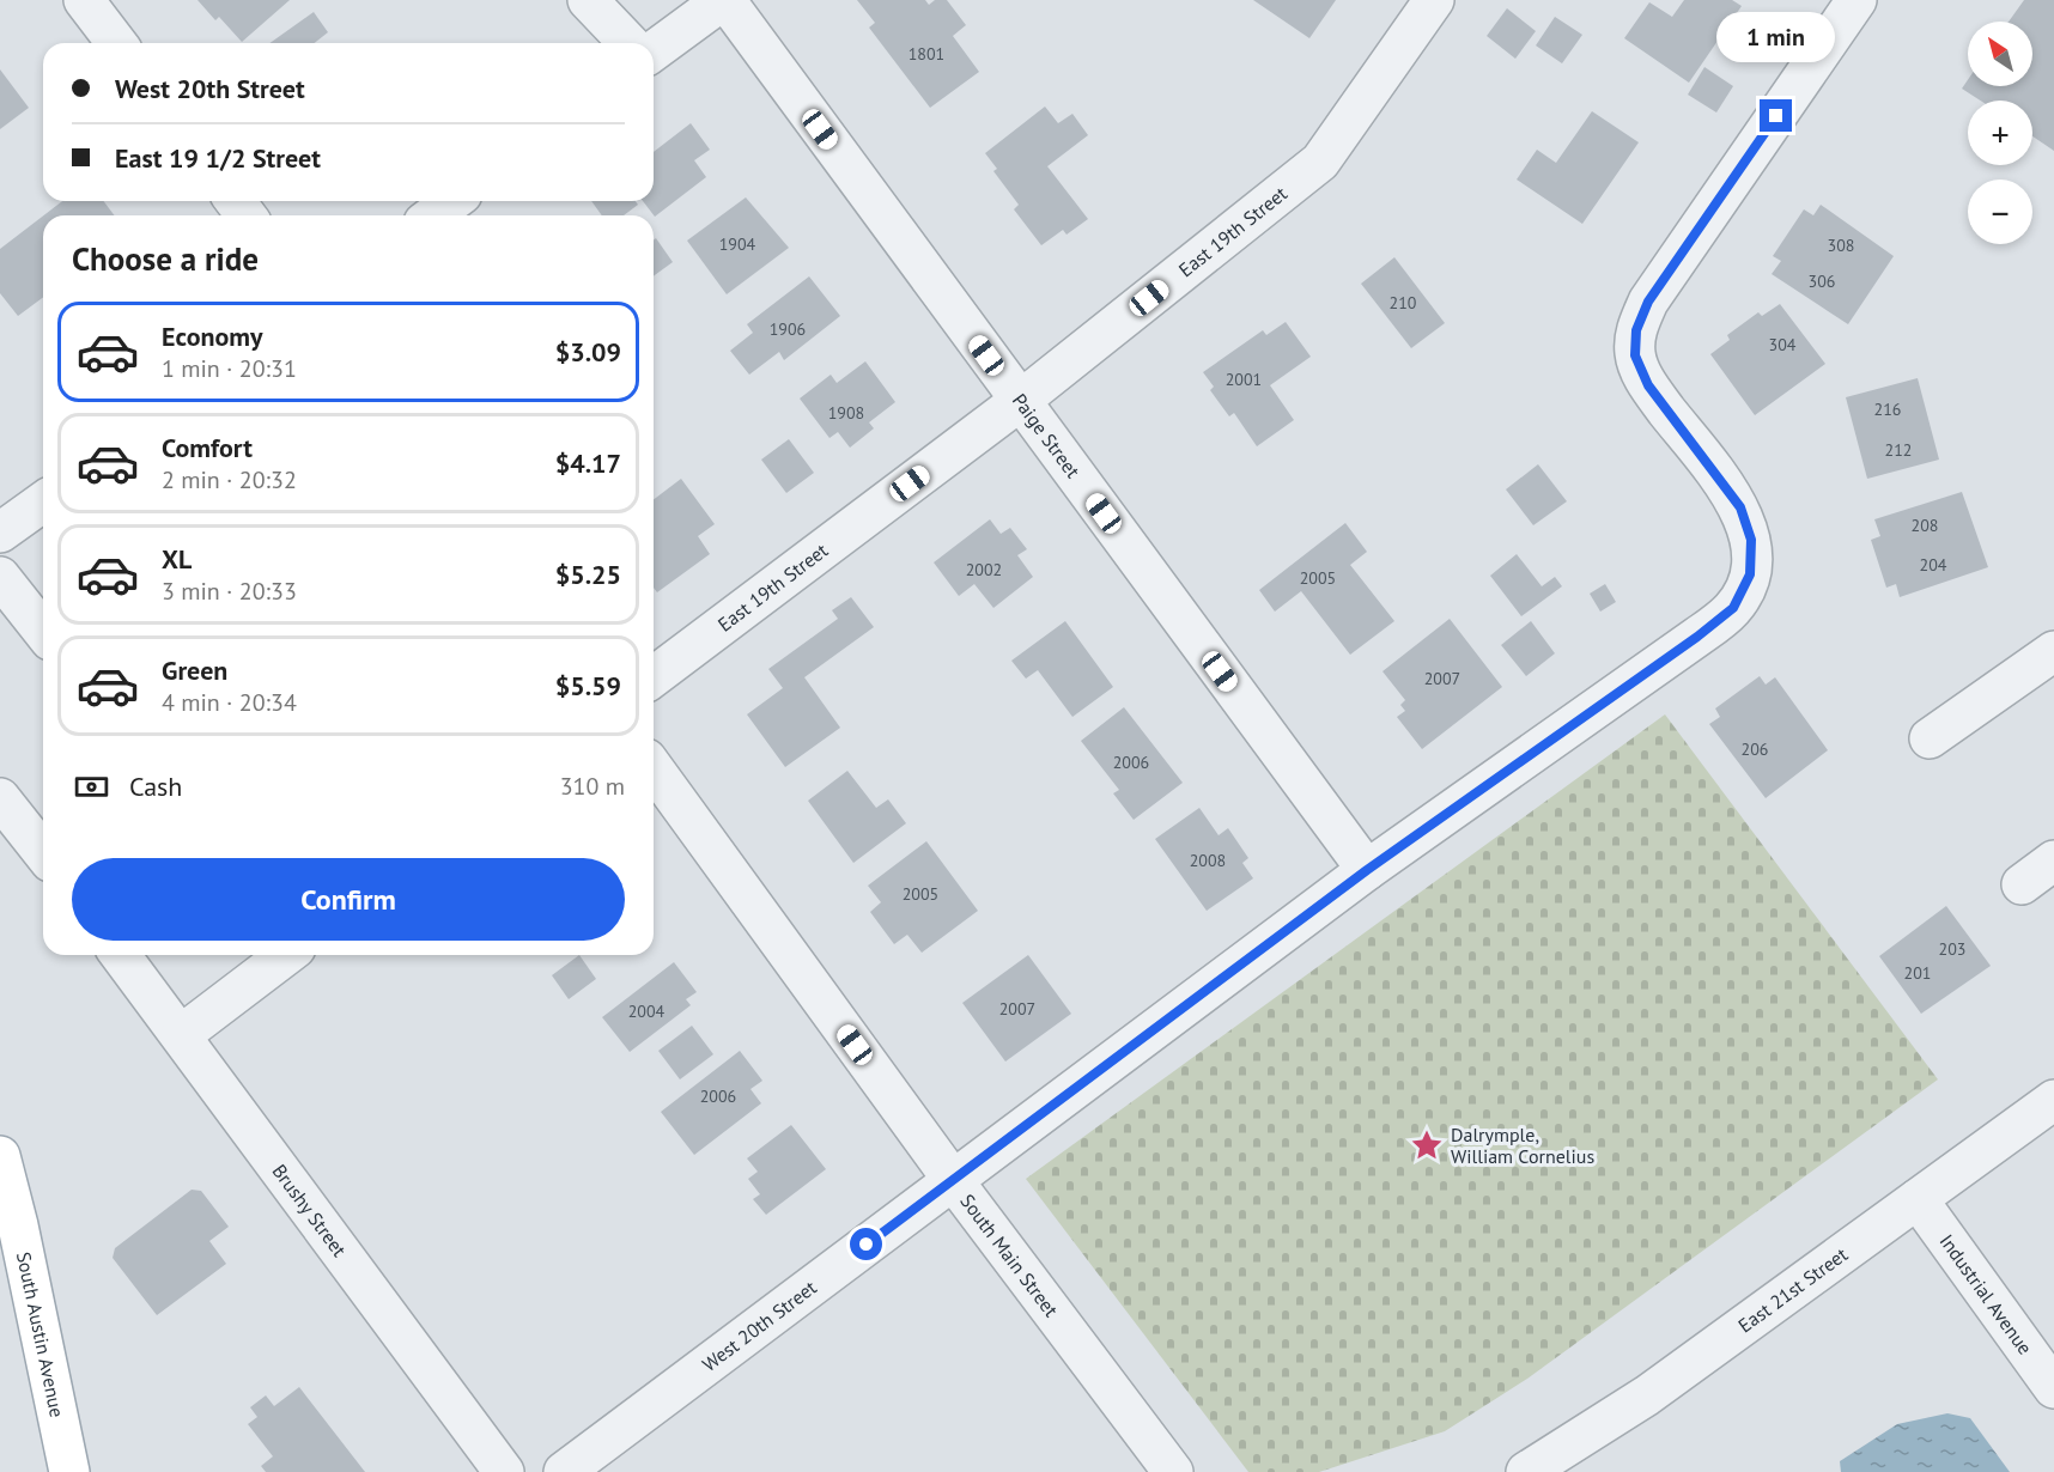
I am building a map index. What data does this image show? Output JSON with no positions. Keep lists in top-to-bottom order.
{
  "streets": {
    "main road": ["South Austin Avenue"],
    "street": [
      "East 19th Street",
      "Paige Street",
      "Brushy Street",
      "South Main Street",
      "East 21st Street",
      "Industrial Avenue",
      "West 20th Street"
    ]
  },
  "crossings": [
    ["East 19th Street", "Paige Street"],
    ["Paige Street", "West 20th Street"],
    ["South Main Street", "West 20th Street"],
    ["East 21st Street", "Industrial Avenue"]
  ],
  "places": {
    "place": ["Dalrymple, William Cornelius"]
  },
  "house_numbers": [
    "1801",
    "1904",
    "308",
    "306",
    "210",
    "1906",
    "304",
    "2001",
    "216",
    "1908",
    "212",
    "208",
    "204",
    "2002",
    "2005",
    "2007",
    "206",
    "2006",
    "2008",
    "2005",
    "203",
    "201",
    "2007",
    "2004",
    "2006"
  ],
  "north": "top left",
  "page": {
    "bubble": "1 min",
    "map_buttons": ["+", "−"],
    "banner": ["West 20th Street", "East 19 1/2 Street"],
    "heading": "Choose a ride",
    "list": [
      {
        "name": "Economy",
        "note": "1 min · 20:31",
        "value": "$3.09"
      },
      {
        "name": "Comfort",
        "note": "2 min · 20:32",
        "value": "$4.17"
      },
      {
        "name": "XL",
        "note": "3 min · 20:33",
        "value": "$5.25"
      },
      {
        "name": "Green",
        "note": "4 min · 20:34",
        "value": "$5.59"
      }
    ],
    "pay": ["Cash", "310 m"],
    "buttons": "Confirm"
  }
}
